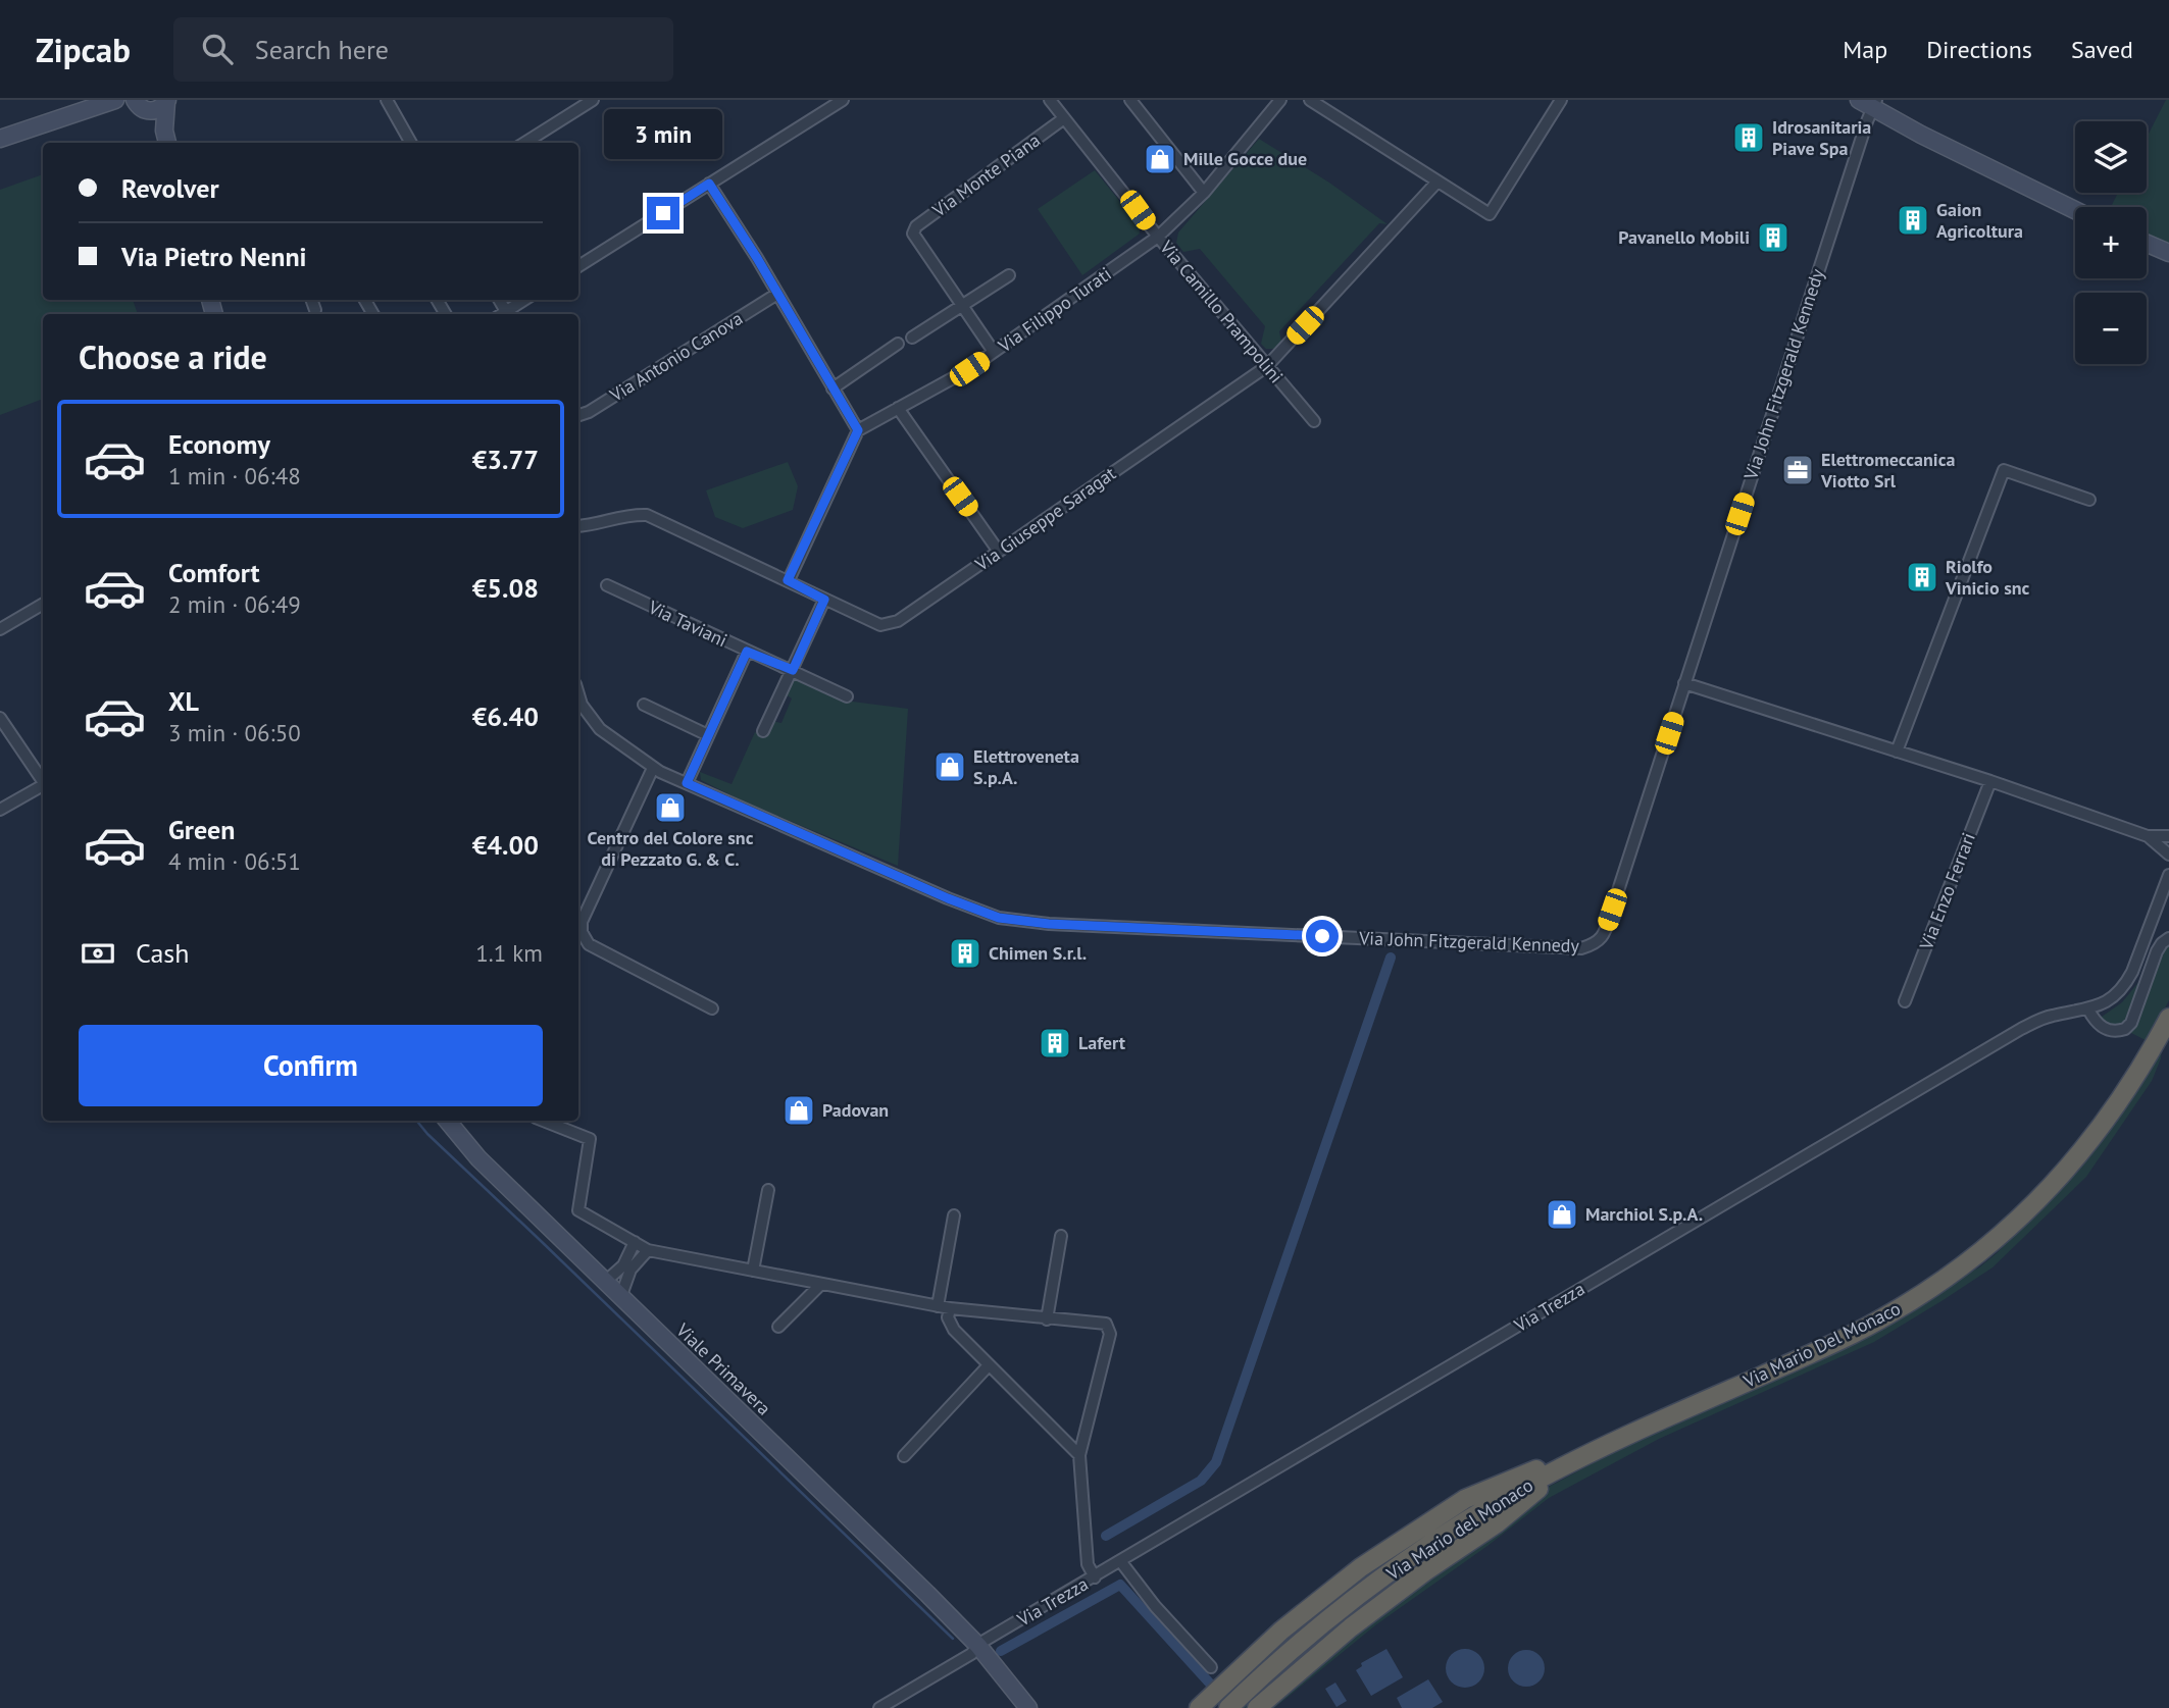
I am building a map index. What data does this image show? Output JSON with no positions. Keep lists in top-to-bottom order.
{
  "streets": {
    "highway": ["Via Mario Del Monaco", "Via Mario del Monaco"],
    "main road": ["Viale Primavera"],
    "street": [
      "Via Monte Piana",
      "Via Filippo Turati",
      "Via Camillo Prampolini",
      "Via Antonio Canova",
      "Via John Fitzgerald Kennedy",
      "Via Giuseppe Saragat",
      "Via Taviani",
      "Via Enzo Ferrari",
      "Via Trezza"
    ]
  },
  "crossings": [
    ["Via Monte Piana", "Via Filippo Turati"],
    ["Via Monte Piana", "Via Camillo Prampolini"],
    ["Via Filippo Turati", "Via Camillo Prampolini"],
    ["Via Camillo Prampolini", "Via Giuseppe Saragat"],
    ["Via Trezza", "Viale Primavera"],
    ["Via Mario Del Monaco", "Via Mario del Monaco"]
  ],
  "places": {
    "building": [
      "Idrosanitaria Piave Spa",
      "Gaion Agricoltura",
      "Pavanello Mobili",
      "Riolfo Vinicio snc",
      "Chimen S.r.l.",
      "Lafert"
    ],
    "shop": [
      "Mille Gocce due",
      "Elettroveneta S.p.A.",
      "Centro del Colore snc di Pezzato G. & C.",
      "Padovan",
      "Marchiol S.p.A."
    ],
    "office": ["Elettromeccanica Viotto Srl"]
  },
  "page": {
    "header": "Zipcab",
    "search": "Search here",
    "nav": ["Map", "Directions", "Saved"],
    "bubble": "3 min",
    "map_buttons": ["+", "−"],
    "banner": ["Revolver", "Via Pietro Nenni"],
    "heading": "Choose a ride",
    "list": [
      {
        "name": "Economy",
        "note": "1 min · 06:48",
        "value": "€3.77"
      },
      {
        "name": "Comfort",
        "note": "2 min · 06:49",
        "value": "€5.08"
      },
      {
        "name": "XL",
        "note": "3 min · 06:50",
        "value": "€6.40"
      },
      {
        "name": "Green",
        "note": "4 min · 06:51",
        "value": "€4.00"
      }
    ],
    "pay": ["Cash", "1.1 km"],
    "buttons": "Confirm"
  }
}
